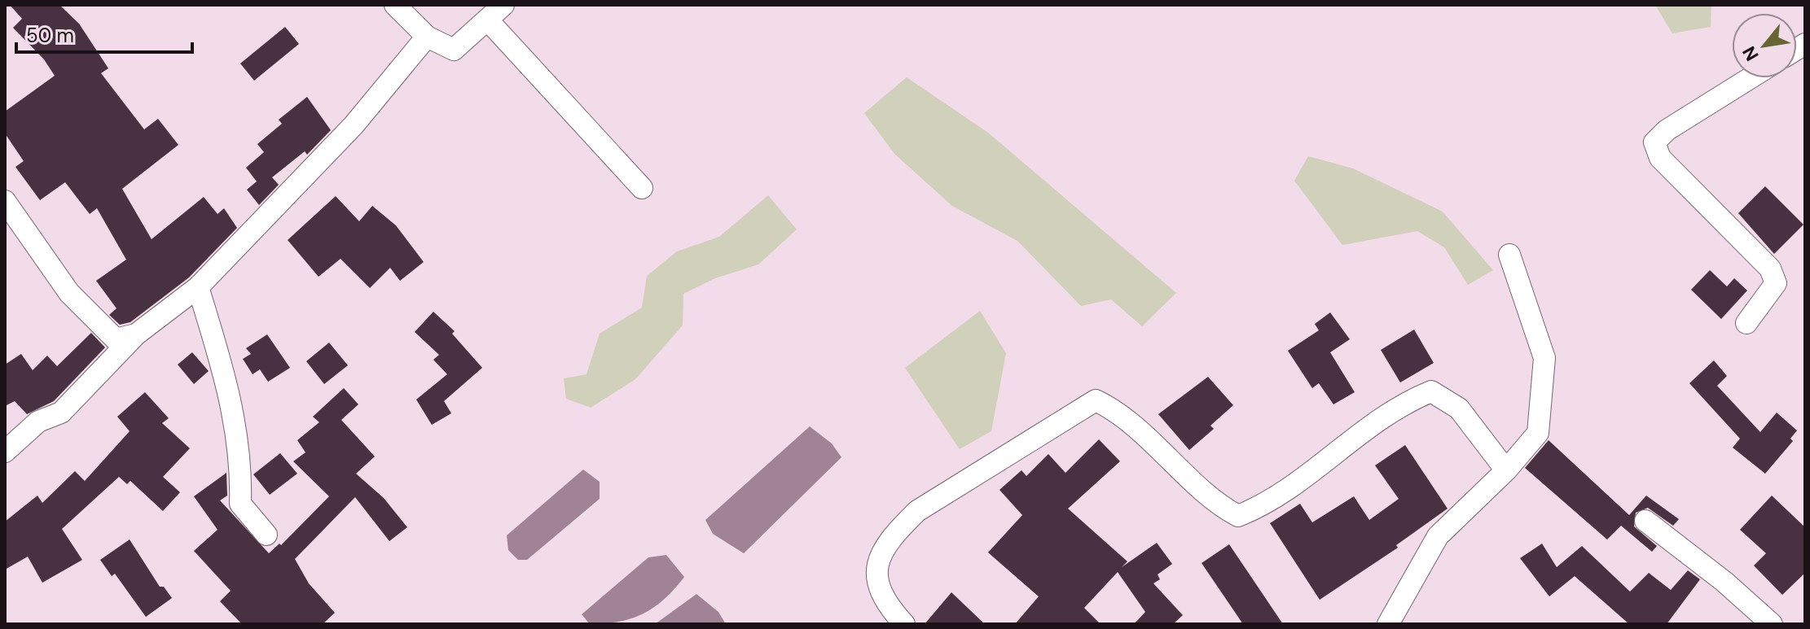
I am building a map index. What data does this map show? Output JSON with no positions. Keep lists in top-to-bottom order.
{
  "scale_bar": "50 m",
  "north": "bottom left"
}
